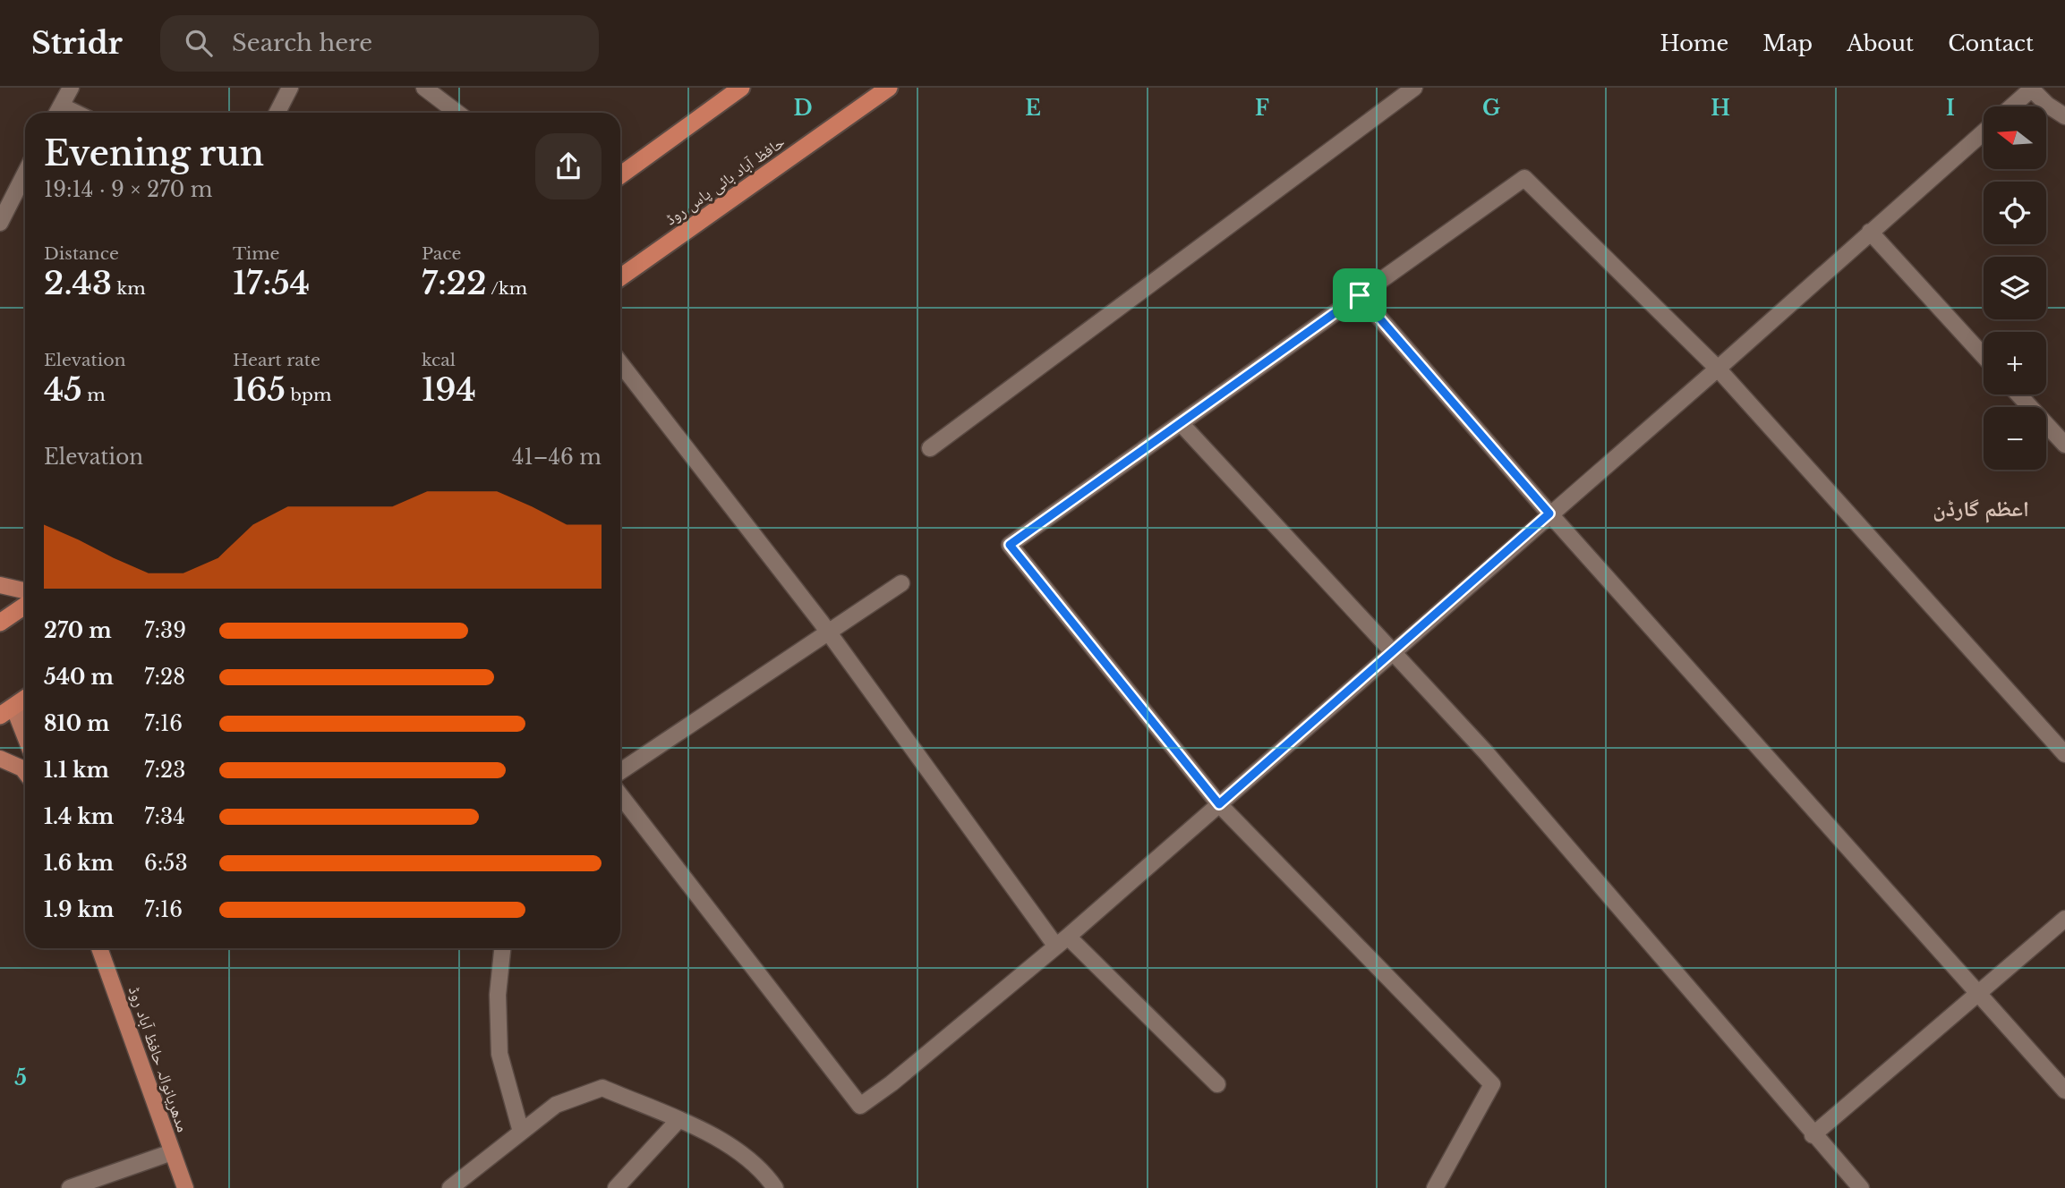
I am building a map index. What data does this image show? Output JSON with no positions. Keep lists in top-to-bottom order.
{
  "streets": {
    "highway": ["حافظ آباد بائی پاس روڈ"],
    "main road": ["مدھریانوالہ حافظ آباد روڈ"]
  },
  "districts": ["اعظم گارڈن"],
  "north": "left",
  "page": {
    "header": "Stridr",
    "search": "Search here",
    "nav": [
      "Home",
      "Map",
      "About",
      "Contact"
    ],
    "map_buttons": ["+", "−"],
    "heading": ["Evening run", "19:14 · 9 × 270 m"],
    "stats": [
      ["Distance", "2.43 km"],
      ["Time", "17:54"],
      ["Pace", "7:22 /km"],
      ["Elevation", "45 m"],
      ["Heart rate", "165 bpm"],
      ["kcal", "194"]
    ],
    "chart": ["Elevation", "41–46 m"],
    "list": [
      {
        "name": "270 m",
        "note": "7:39"
      },
      {
        "name": "540 m",
        "note": "7:28"
      },
      {
        "name": "810 m",
        "note": "7:16"
      },
      {
        "name": "1.1 km",
        "note": "7:23"
      },
      {
        "name": "1.4 km",
        "note": "7:34"
      },
      {
        "name": "1.6 km",
        "note": "6:53"
      },
      {
        "name": "1.9 km",
        "note": "7:16"
      }
    ]
  },
  "grid": {
    "columns": [
      "D",
      "E",
      "F",
      "G",
      "H",
      "I"
    ],
    "rows": ["5"]
  }
}
